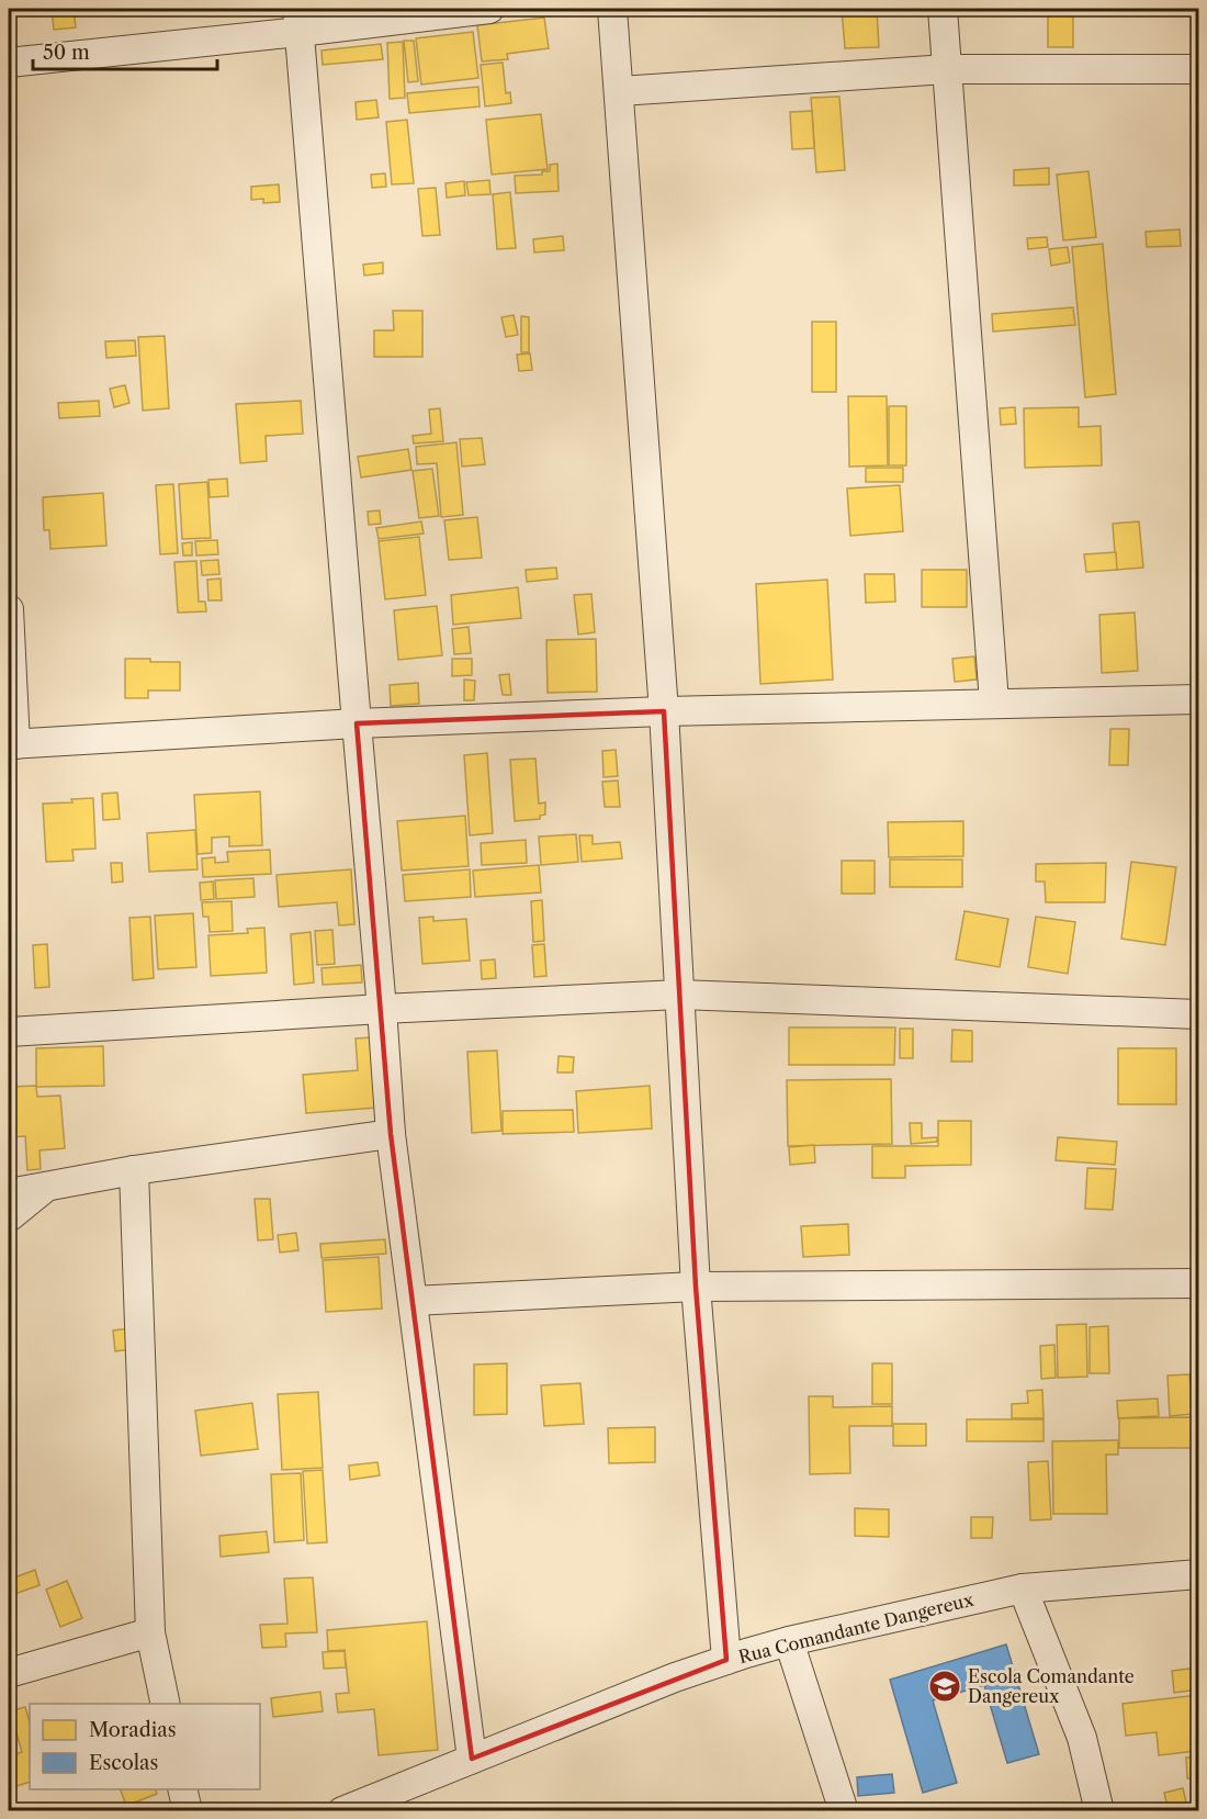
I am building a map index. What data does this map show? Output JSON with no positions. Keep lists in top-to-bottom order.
{
  "streets": {
    "street": ["Rua Comandante Dangereux"]
  },
  "places": {
    "school or university": ["Escola Comandante Dangereux"]
  },
  "legend": ["Moradias", "Escolas"],
  "scale_bar": "50 m"
}
